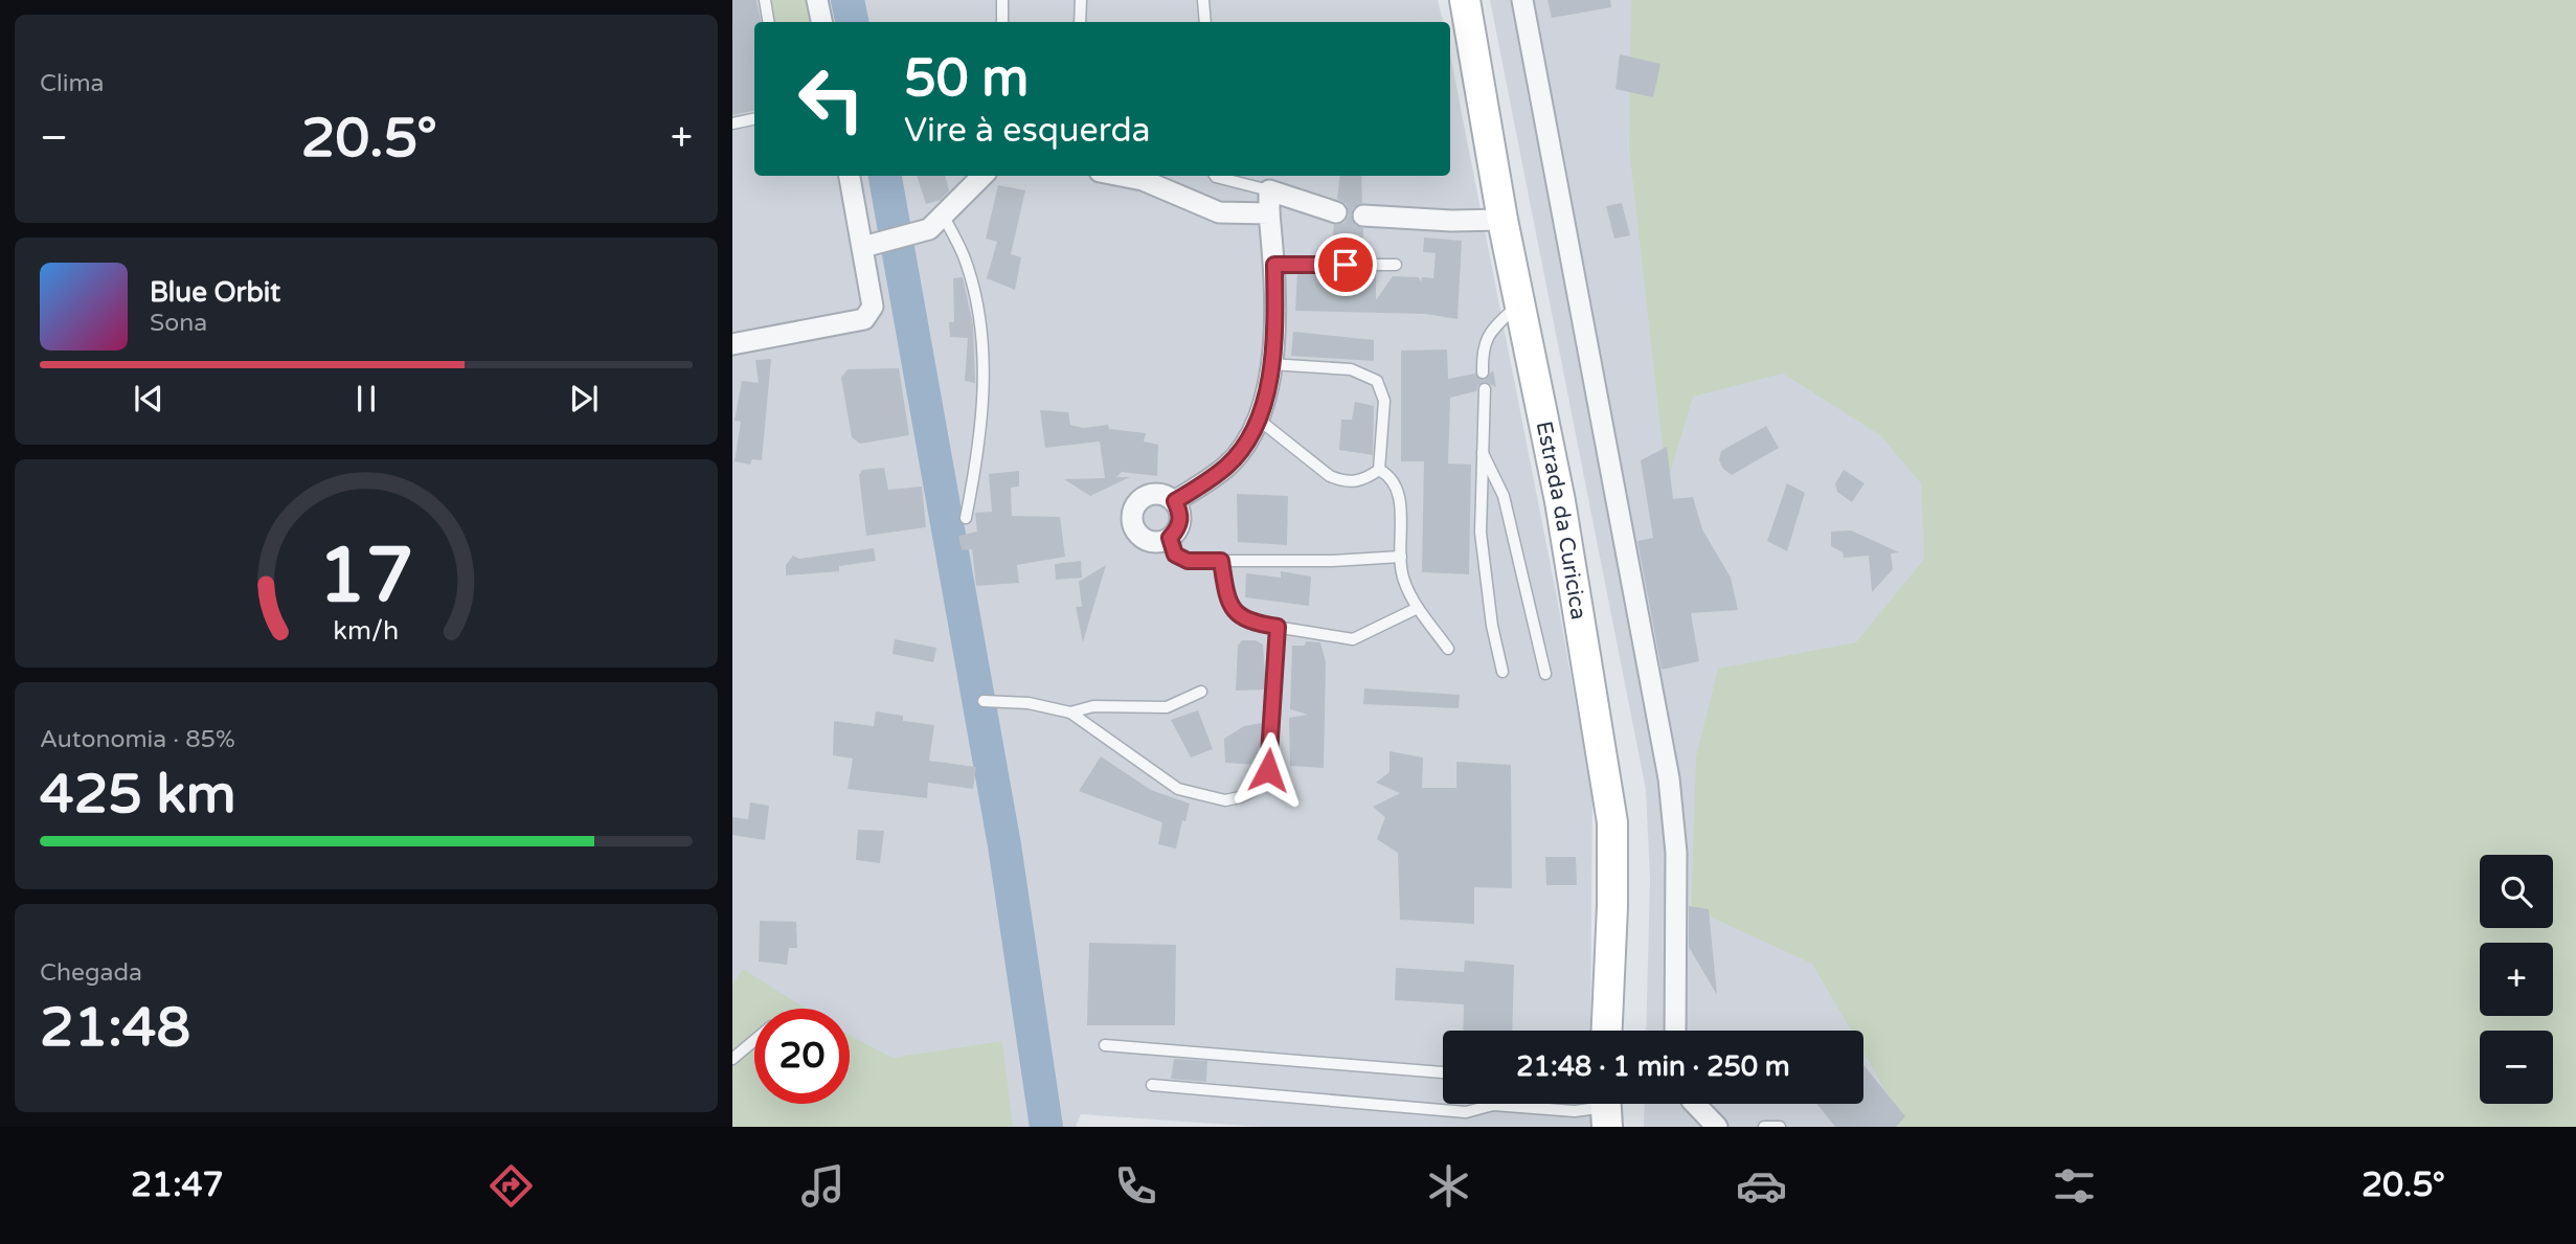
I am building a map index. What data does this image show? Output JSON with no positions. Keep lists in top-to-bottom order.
{
  "streets": {
    "street": ["Estrada da Curicica"]
  },
  "page": {
    "tile": [
      "Clima",
      ["Autonomia · 85%", "425 km"],
      ["Chegada", "21:48"]
    ],
    "turn": ["50 m", "Vire à esquerda"],
    "heat": ["−", "20.5°", "+"],
    "song": ["Blue Orbit", "Sona"],
    "map_buttons": ["+", "−"],
    "limit": "20",
    "trip": "21:48 · 1 min · 250 m",
    "tabs": ["21:47", "20.5°"],
    "gauge": ["17", "km/h"]
  }
}
